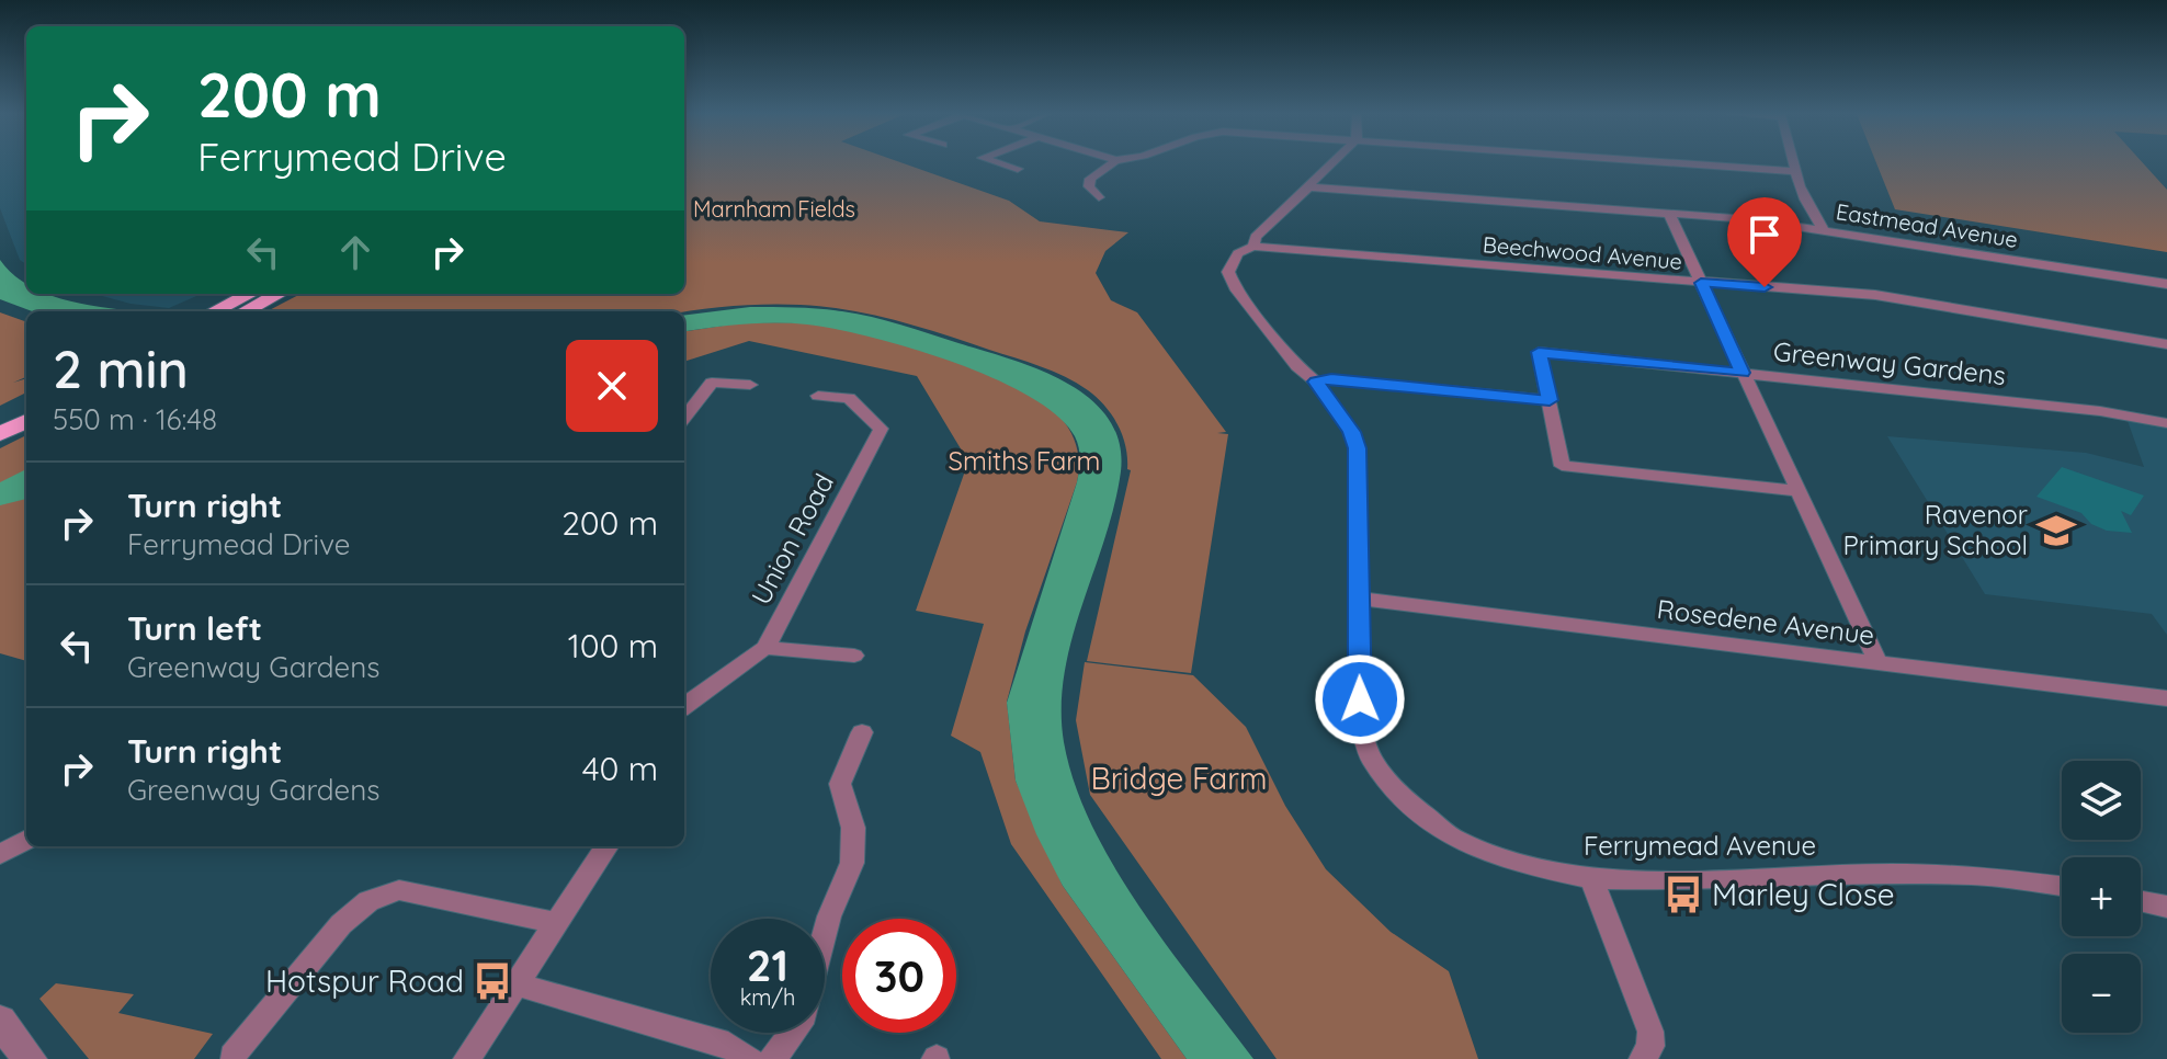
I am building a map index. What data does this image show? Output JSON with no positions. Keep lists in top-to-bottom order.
{
  "streets": {
    "street": [
      "Eastmead Avenue",
      "Beechwood Avenue",
      "Greenway Gardens",
      "Union Road",
      "Rosedene Avenue",
      "Ferrymead Avenue"
    ]
  },
  "crossings": [
    ["Eastmead Avenue", "Ferrymead Avenue"],
    ["Beechwood Avenue", "Ferrymead Avenue"],
    ["Rosedene Avenue", "Ferrymead Avenue"]
  ],
  "parks": ["Marnham Fields", "Smiths Farm", "Bridge Farm"],
  "places": {
    "school or university": ["Ravenor Primary School"],
    "bus stop": ["Marley Close", "Hotspur Road"]
  },
  "page": {
    "turn": ["200 m", "Ferrymead Drive"],
    "heading": ["2 min", "550 m · 16:48"],
    "list": [
      {
        "name": "Turn right",
        "note": "Ferrymead Drive",
        "value": "200 m"
      },
      {
        "name": "Turn left",
        "note": "Greenway Gardens",
        "value": "100 m"
      },
      {
        "name": "Turn right",
        "note": "Greenway Gardens",
        "value": "40 m"
      }
    ],
    "map_buttons": ["+", "−"],
    "speed": "21 km/h",
    "limit": "30"
  }
}
